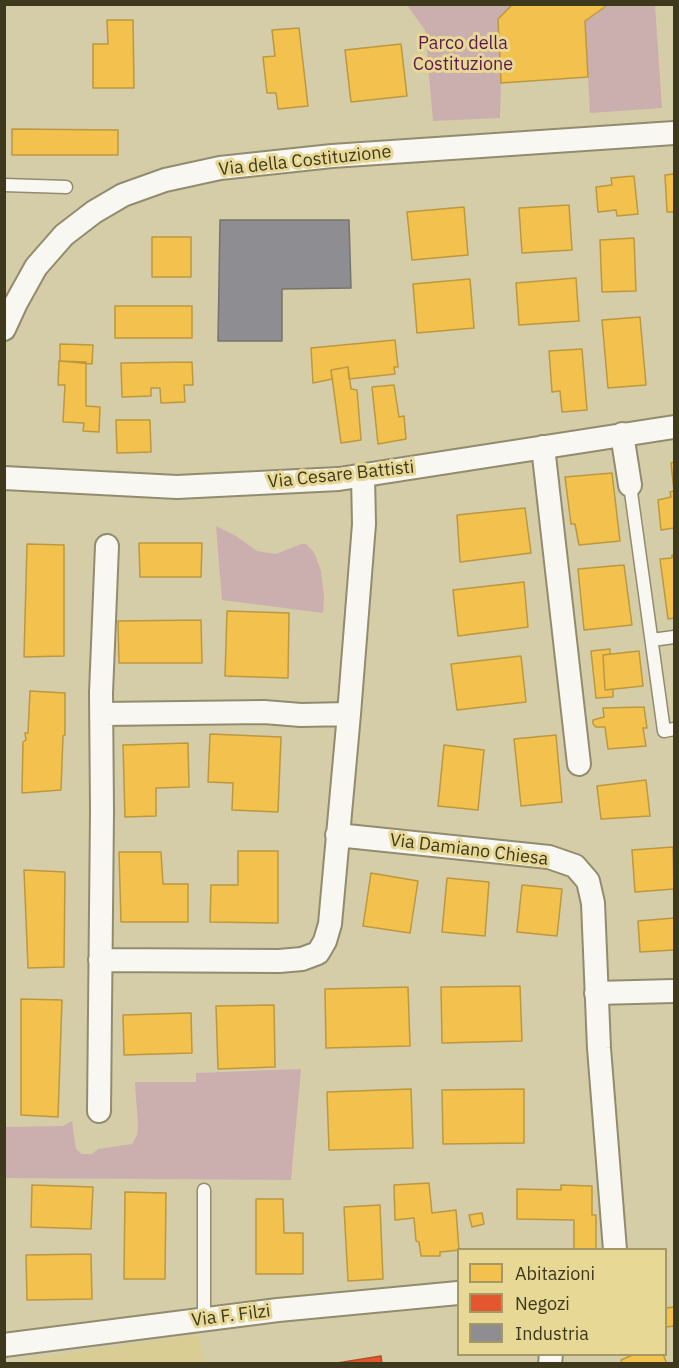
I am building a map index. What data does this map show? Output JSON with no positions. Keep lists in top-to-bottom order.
{
  "streets": {
    "street": [
      "Via della Costituzione",
      "Via Cesare Battisti",
      "Via Damiano Chiesa",
      "Via F. Filzi"
    ]
  },
  "parks": ["Parco della Costituzione"],
  "legend": ["Abitazioni", "Negozi", "Industria"]
}
